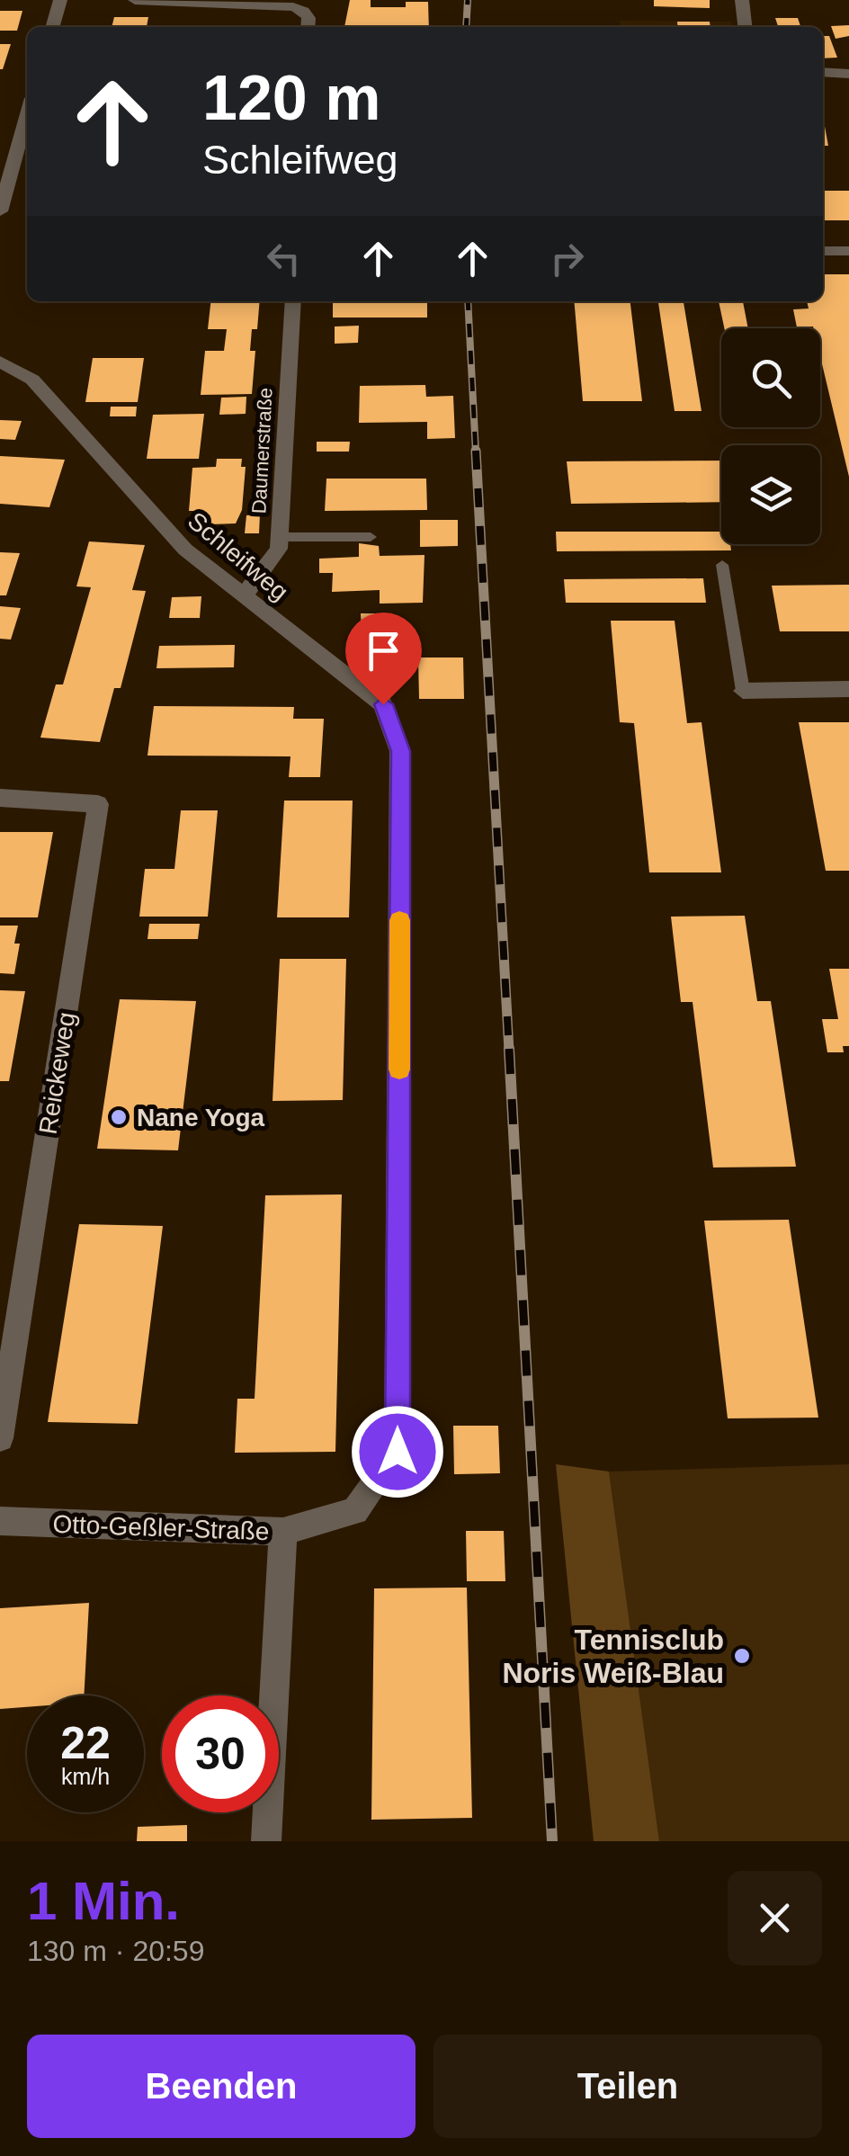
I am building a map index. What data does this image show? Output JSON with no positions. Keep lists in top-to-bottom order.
{
  "streets": {
    "street": [
      "Daumerstraße",
      "Schleifweg",
      "Reickeweg",
      "Otto-Geßler-Straße"
    ]
  },
  "crossings": [
    ["Daumerstraße", "Schleifweg"],
    ["Schleifweg", "Otto-Geßler-Straße"]
  ],
  "places": ["Nane Yoga", "Tennisclub Noris Weiß-Blau"],
  "page": {
    "turn": ["120 m", "Schleifweg"],
    "speed": "22 km/h",
    "limit": "30",
    "heading": ["1 Min.", "130 m · 20:59"],
    "buttons": ["Beenden", "Teilen"]
  }
}
